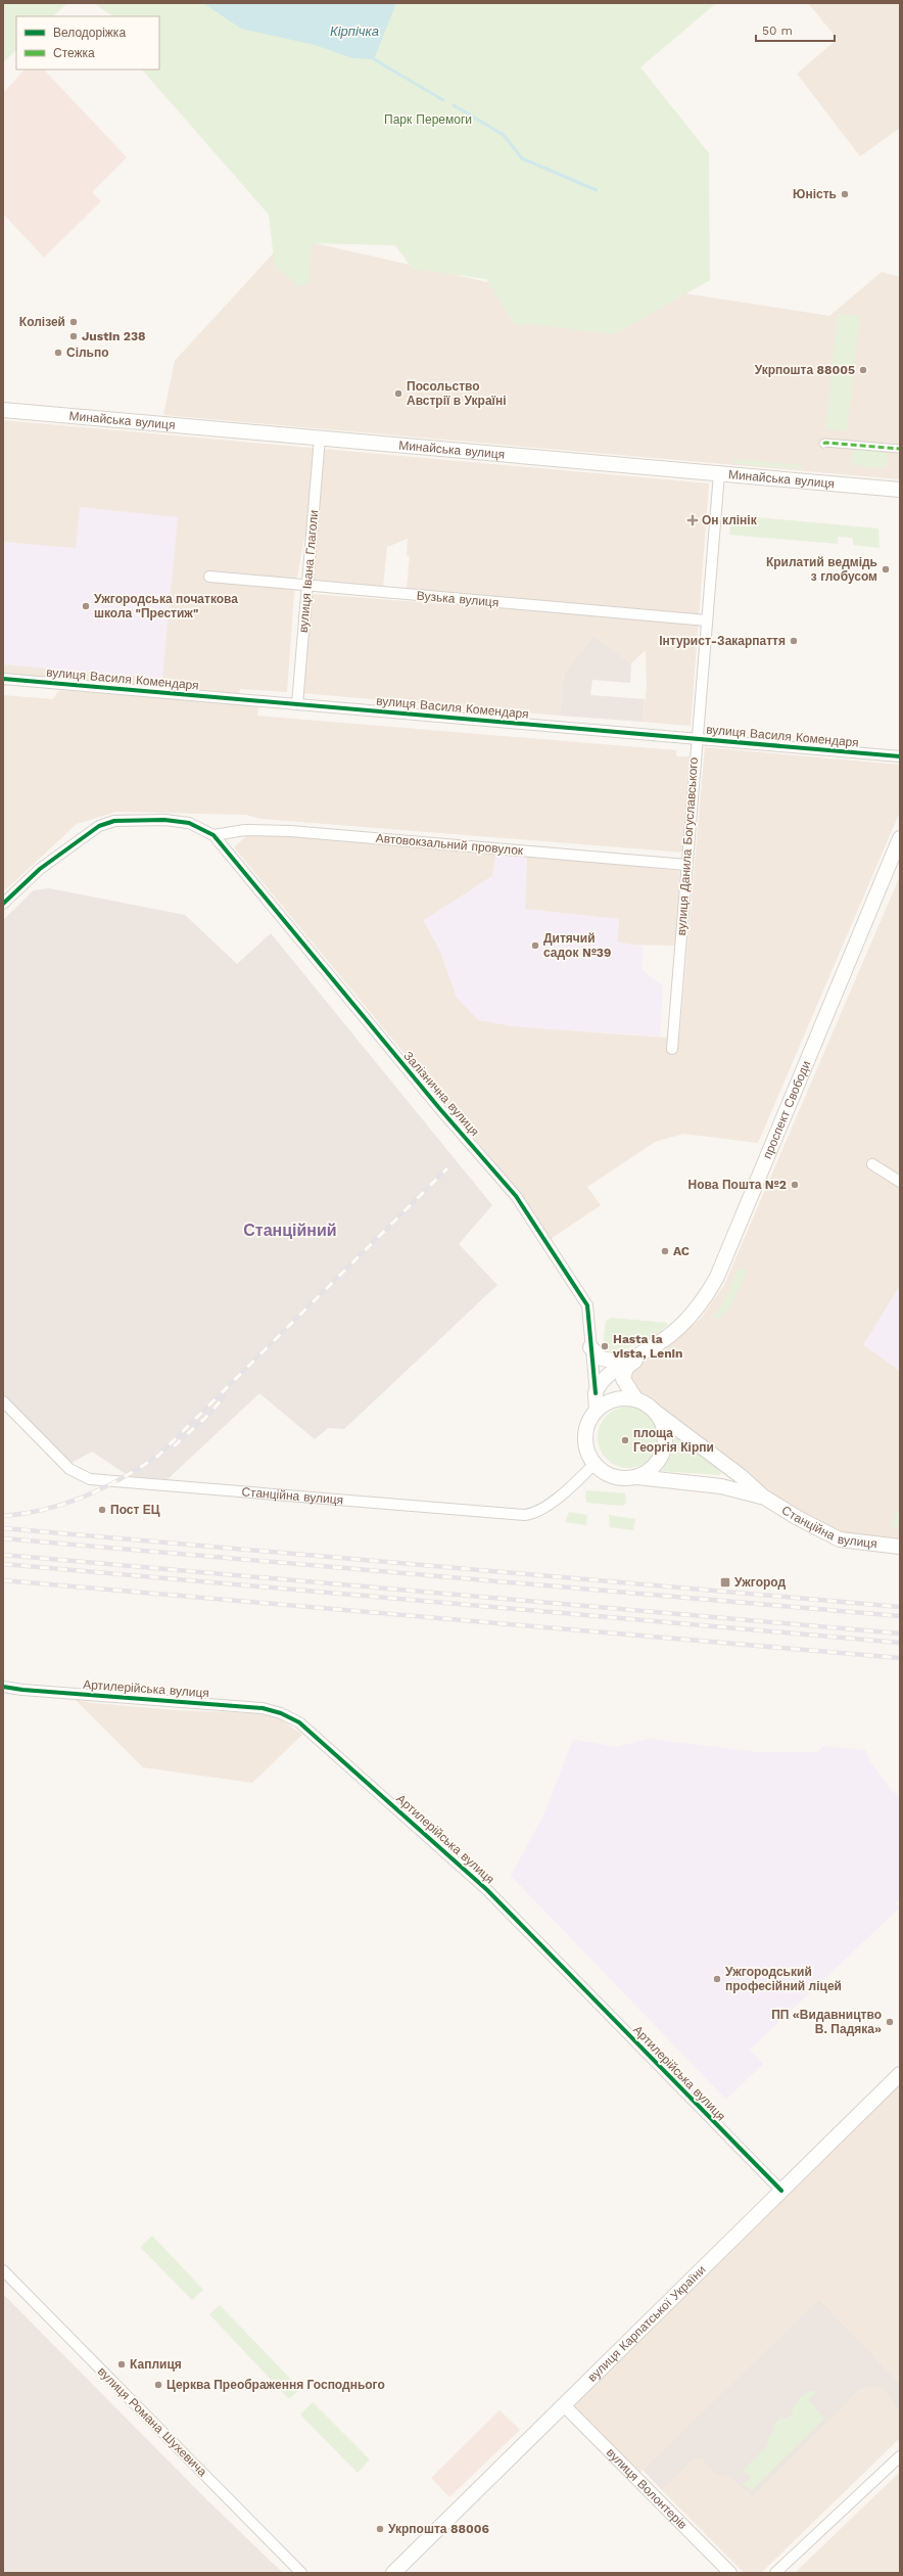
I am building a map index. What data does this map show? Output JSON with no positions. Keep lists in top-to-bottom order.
{
  "streets": {
    "main road": [
      "Минайська вулиця",
      "Залізнична вулиця",
      "проспект Свободи",
      "Станційна вулиця",
      "вулиця Карпатської України"
    ],
    "street": [
      "вулиця Івана Глаголи",
      "Вузька вулиця",
      "вулиця Василя Комендаря",
      "Автовокзальний провулок",
      "вулиця Данила Богуславського",
      "Артилерійська вулиця",
      "вулиця Романа Шухевича",
      "вулиця Волонтерів"
    ]
  },
  "crossings": [
    ["Минайська вулиця", "вулиця Івана Глаголи"],
    ["Минайська вулиця", "вулиця Данила Богуславського"],
    ["вулиця Івана Глаголи", "Вузька вулиця"],
    ["вулиця Івана Глаголи", "вулиця Василя Комендаря"],
    ["Вузька вулиця", "вулиця Данила Богуславського"],
    ["вулиця Василя Комендаря", "вулиця Данила Богуславського"],
    ["Автовокзальний провулок", "вулиця Данила Богуславського"],
    ["Автовокзальний провулок", "Залізнична вулиця"],
    ["Залізнична вулиця", "проспект Свободи"],
    ["Залізнична вулиця", "Станційна вулиця"],
    ["проспект Свободи", "Станційна вулиця"],
    ["Артилерійська вулиця", "вулиця Карпатської України"],
    ["вулиця Карпатської України", "вулиця Волонтерів"]
  ],
  "districts": ["Станційний"],
  "water": ["Кірпічка"],
  "parks": ["Парк Перемоги"],
  "places": {
    "other": [
      "Юність",
      "Колізей",
      "Justin 238",
      "Сільпо",
      "Укрпошта 88005",
      "Посольство Австрії в Україні",
      "Крилатий ведмідь з глобусом",
      "Ужгородська початкова школа \"Престиж\"",
      "Інтурист-Закарпаття",
      "Дитячий садок №39",
      "Нова Пошта №2",
      "AC",
      "Hasta la vista, Lenin",
      "площа Георгія Кірпи",
      "Пост ЕЦ",
      "Ужгородський професійний ліцей",
      "ПП «Видавництво В. Падяка»",
      "Каплиця",
      "Церква Преображення Господнього",
      "Укрпошта 88006"
    ],
    "health": ["Он клінік"],
    "transit": ["Ужгород"]
  },
  "legend": ["Велодоріжка", "Стежка"],
  "scale_bar": "50 m"
}
